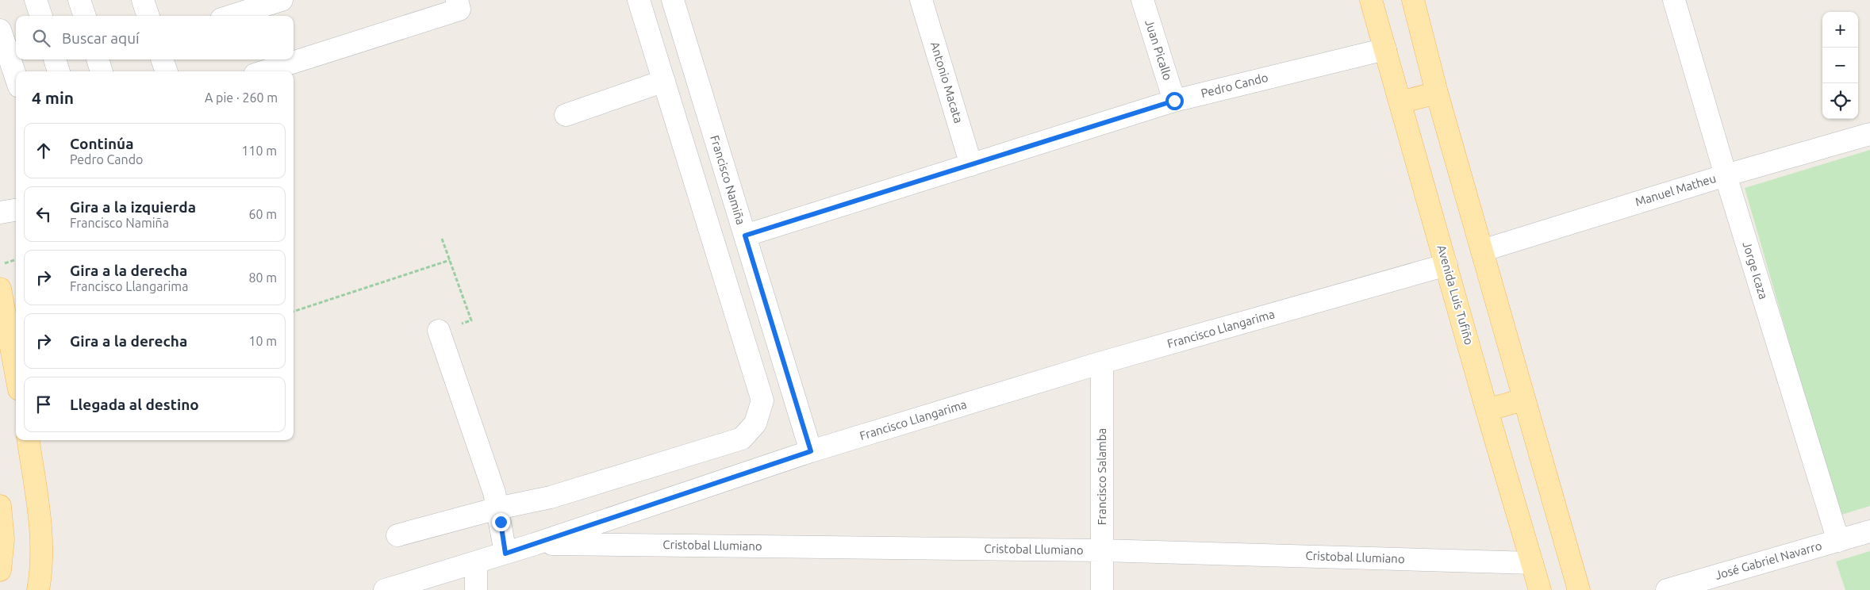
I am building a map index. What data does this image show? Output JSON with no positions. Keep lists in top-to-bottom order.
{
  "streets": {
    "main road": ["Avenida Luis Tufiño"],
    "street": [
      "Juan Picallo",
      "Antonio Macata",
      "Pedro Cando",
      "Francisco Namiña",
      "Manuel Matheu",
      "Jorge Icaza",
      "Francisco Llangarima",
      "Francisco Salamba",
      "Cristobal Llumiano",
      "José Gabriel Navarro"
    ]
  },
  "crossings": [
    ["Juan Picallo", "Pedro Cando"],
    ["Antonio Macata", "Pedro Cando"],
    ["Pedro Cando", "Francisco Namiña"],
    ["Pedro Cando", "Avenida Luis Tufiño"],
    ["Francisco Namiña", "Francisco Llangarima"],
    ["Manuel Matheu", "Jorge Icaza"],
    ["Jorge Icaza", "José Gabriel Navarro"],
    ["Avenida Luis Tufiño", "Francisco Llangarima"],
    ["Avenida Luis Tufiño", "Cristobal Llumiano"],
    ["Francisco Llangarima", "Francisco Salamba"],
    ["Francisco Llangarima", "Cristobal Llumiano"],
    ["Francisco Salamba", "Cristobal Llumiano"]
  ],
  "page": {
    "map_buttons": ["+", "−"],
    "search": "Buscar aquí",
    "heading": ["4 min", "A pie · 260 m"],
    "list": [
      ["Continúa", "Pedro Cando", "110 m"],
      ["Gira a la izquierda", "Francisco Namiña", "60 m"],
      ["Gira a la derecha", "Francisco Llangarima", "80 m"],
      ["Gira a la derecha", "10 m"],
      "Llegada al destino"
    ]
  }
}
